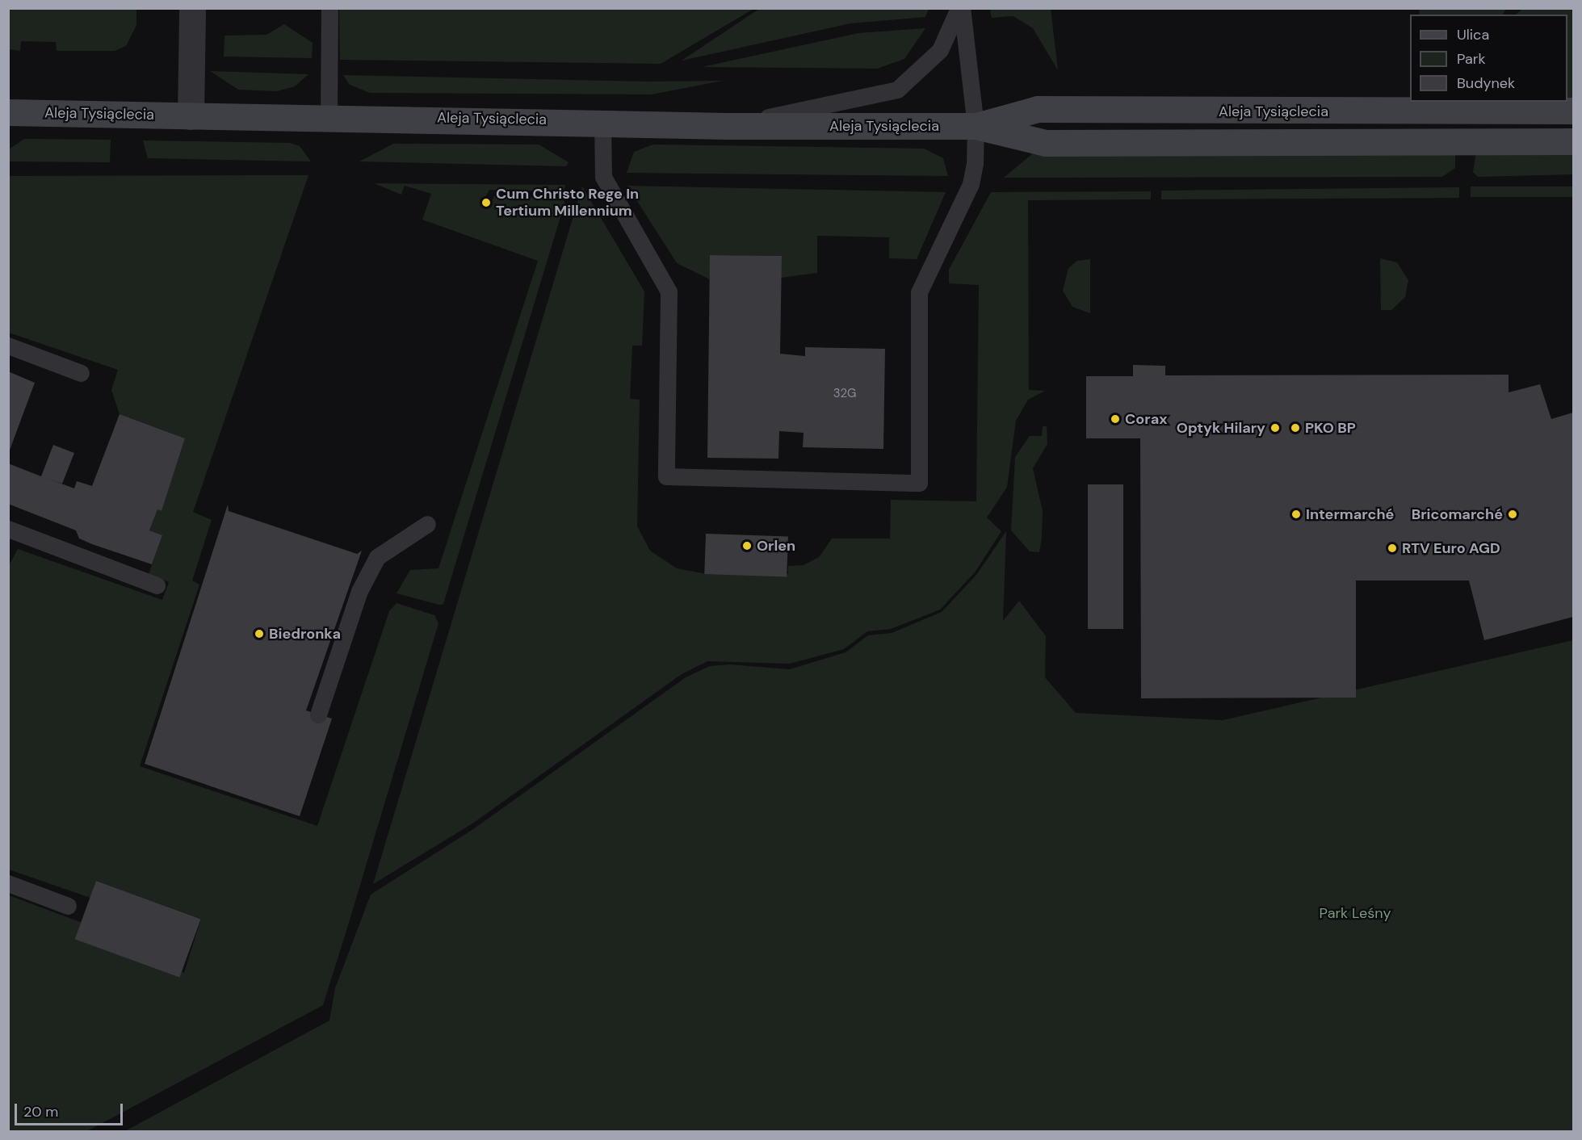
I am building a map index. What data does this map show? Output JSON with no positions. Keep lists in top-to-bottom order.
{
  "streets": {
    "street": ["Aleja Tysiąclecia"]
  },
  "parks": ["Park Leśny"],
  "places": [
    "Cum Christo Rege In Tertium Millennium",
    "Corax",
    "Optyk Hilary",
    "PKO BP",
    "Intermarché",
    "Bricomarché",
    "Orlen",
    "RTV Euro AGD",
    "Biedronka"
  ],
  "house_numbers": ["32G"],
  "legend": ["Ulica", "Park", "Budynek"],
  "scale_bar": "20 m"
}
